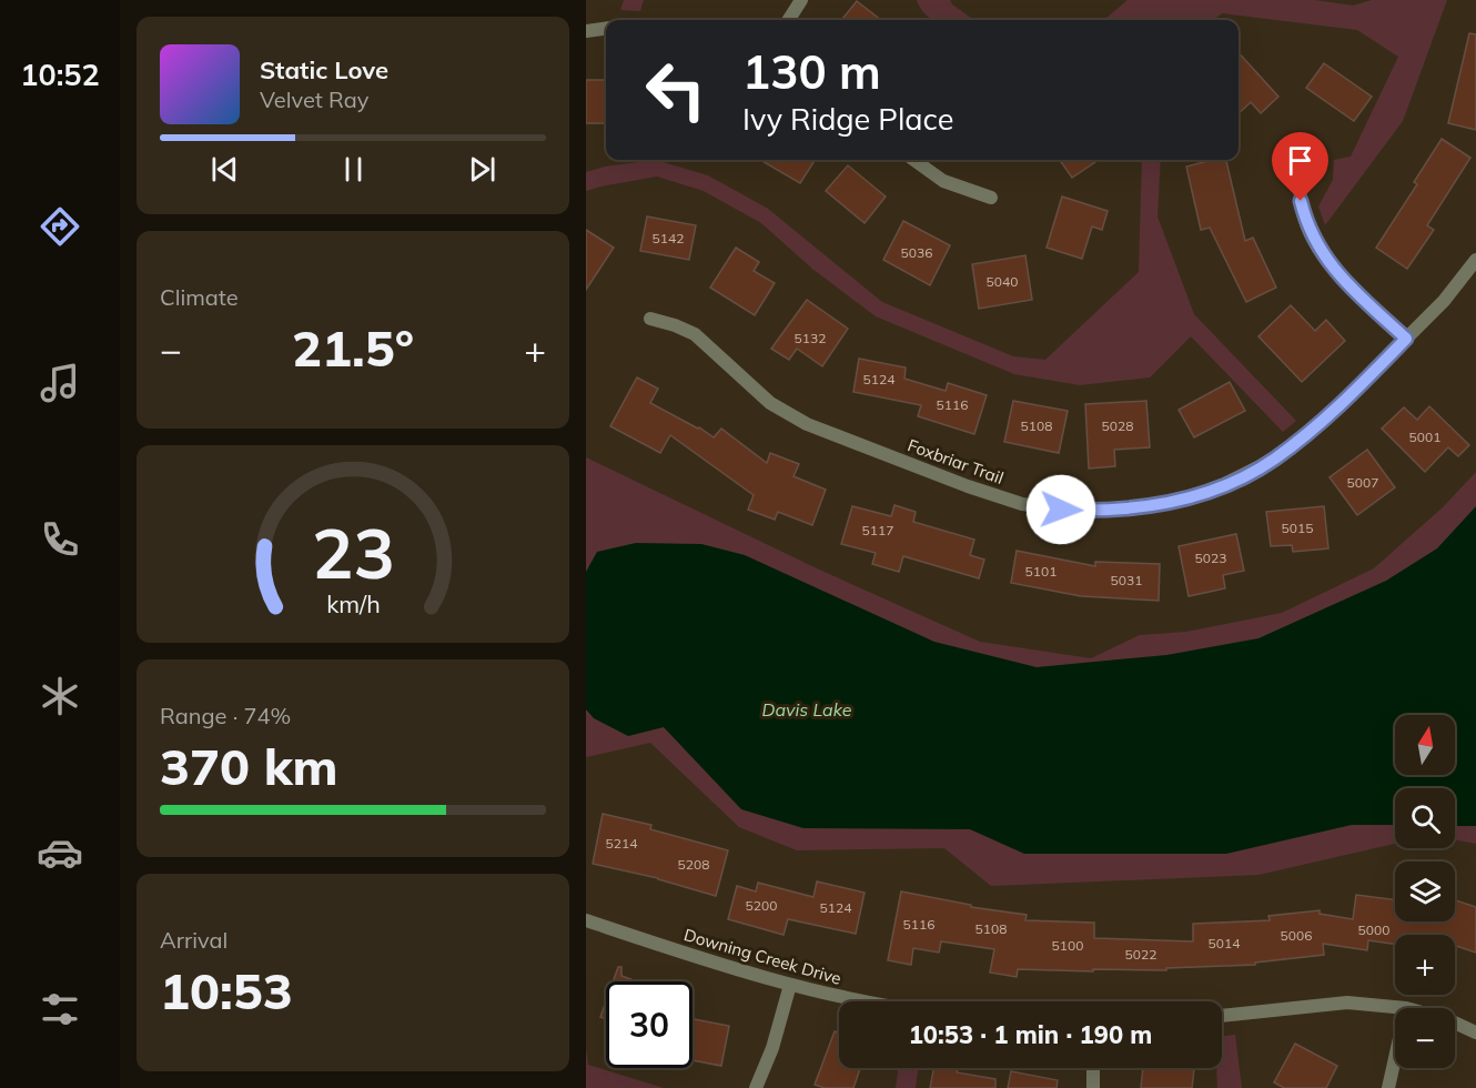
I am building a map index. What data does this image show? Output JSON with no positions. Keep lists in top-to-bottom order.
{
  "streets": {
    "street": ["Foxbriar Trail", "Downing Creek Drive"]
  },
  "water": ["Davis Lake"],
  "house_numbers": [
    "5142",
    "5036",
    "5040",
    "5132",
    "5124",
    "5116",
    "5108",
    "5028",
    "5001",
    "5007",
    "5015",
    "5117",
    "5023",
    "5101",
    "5031",
    "5214",
    "5208",
    "5200",
    "5124",
    "5116",
    "5108",
    "5000",
    "5006",
    "5014",
    "5100",
    "5022"
  ],
  "north": "top",
  "page": {
    "tabs": "10:52",
    "turn": ["130 m", "Ivy Ridge Place"],
    "song": ["Static Love", "Velvet Ray"],
    "tile": [
      "Climate",
      ["Range · 74%", "370 km"],
      ["Arrival", "10:53"]
    ],
    "heat": ["−", "21.5°", "+"],
    "map_buttons": ["+", "−"],
    "limit": "30",
    "trip": "10:53 · 1 min · 190 m",
    "gauge": ["23", "km/h"]
  }
}
